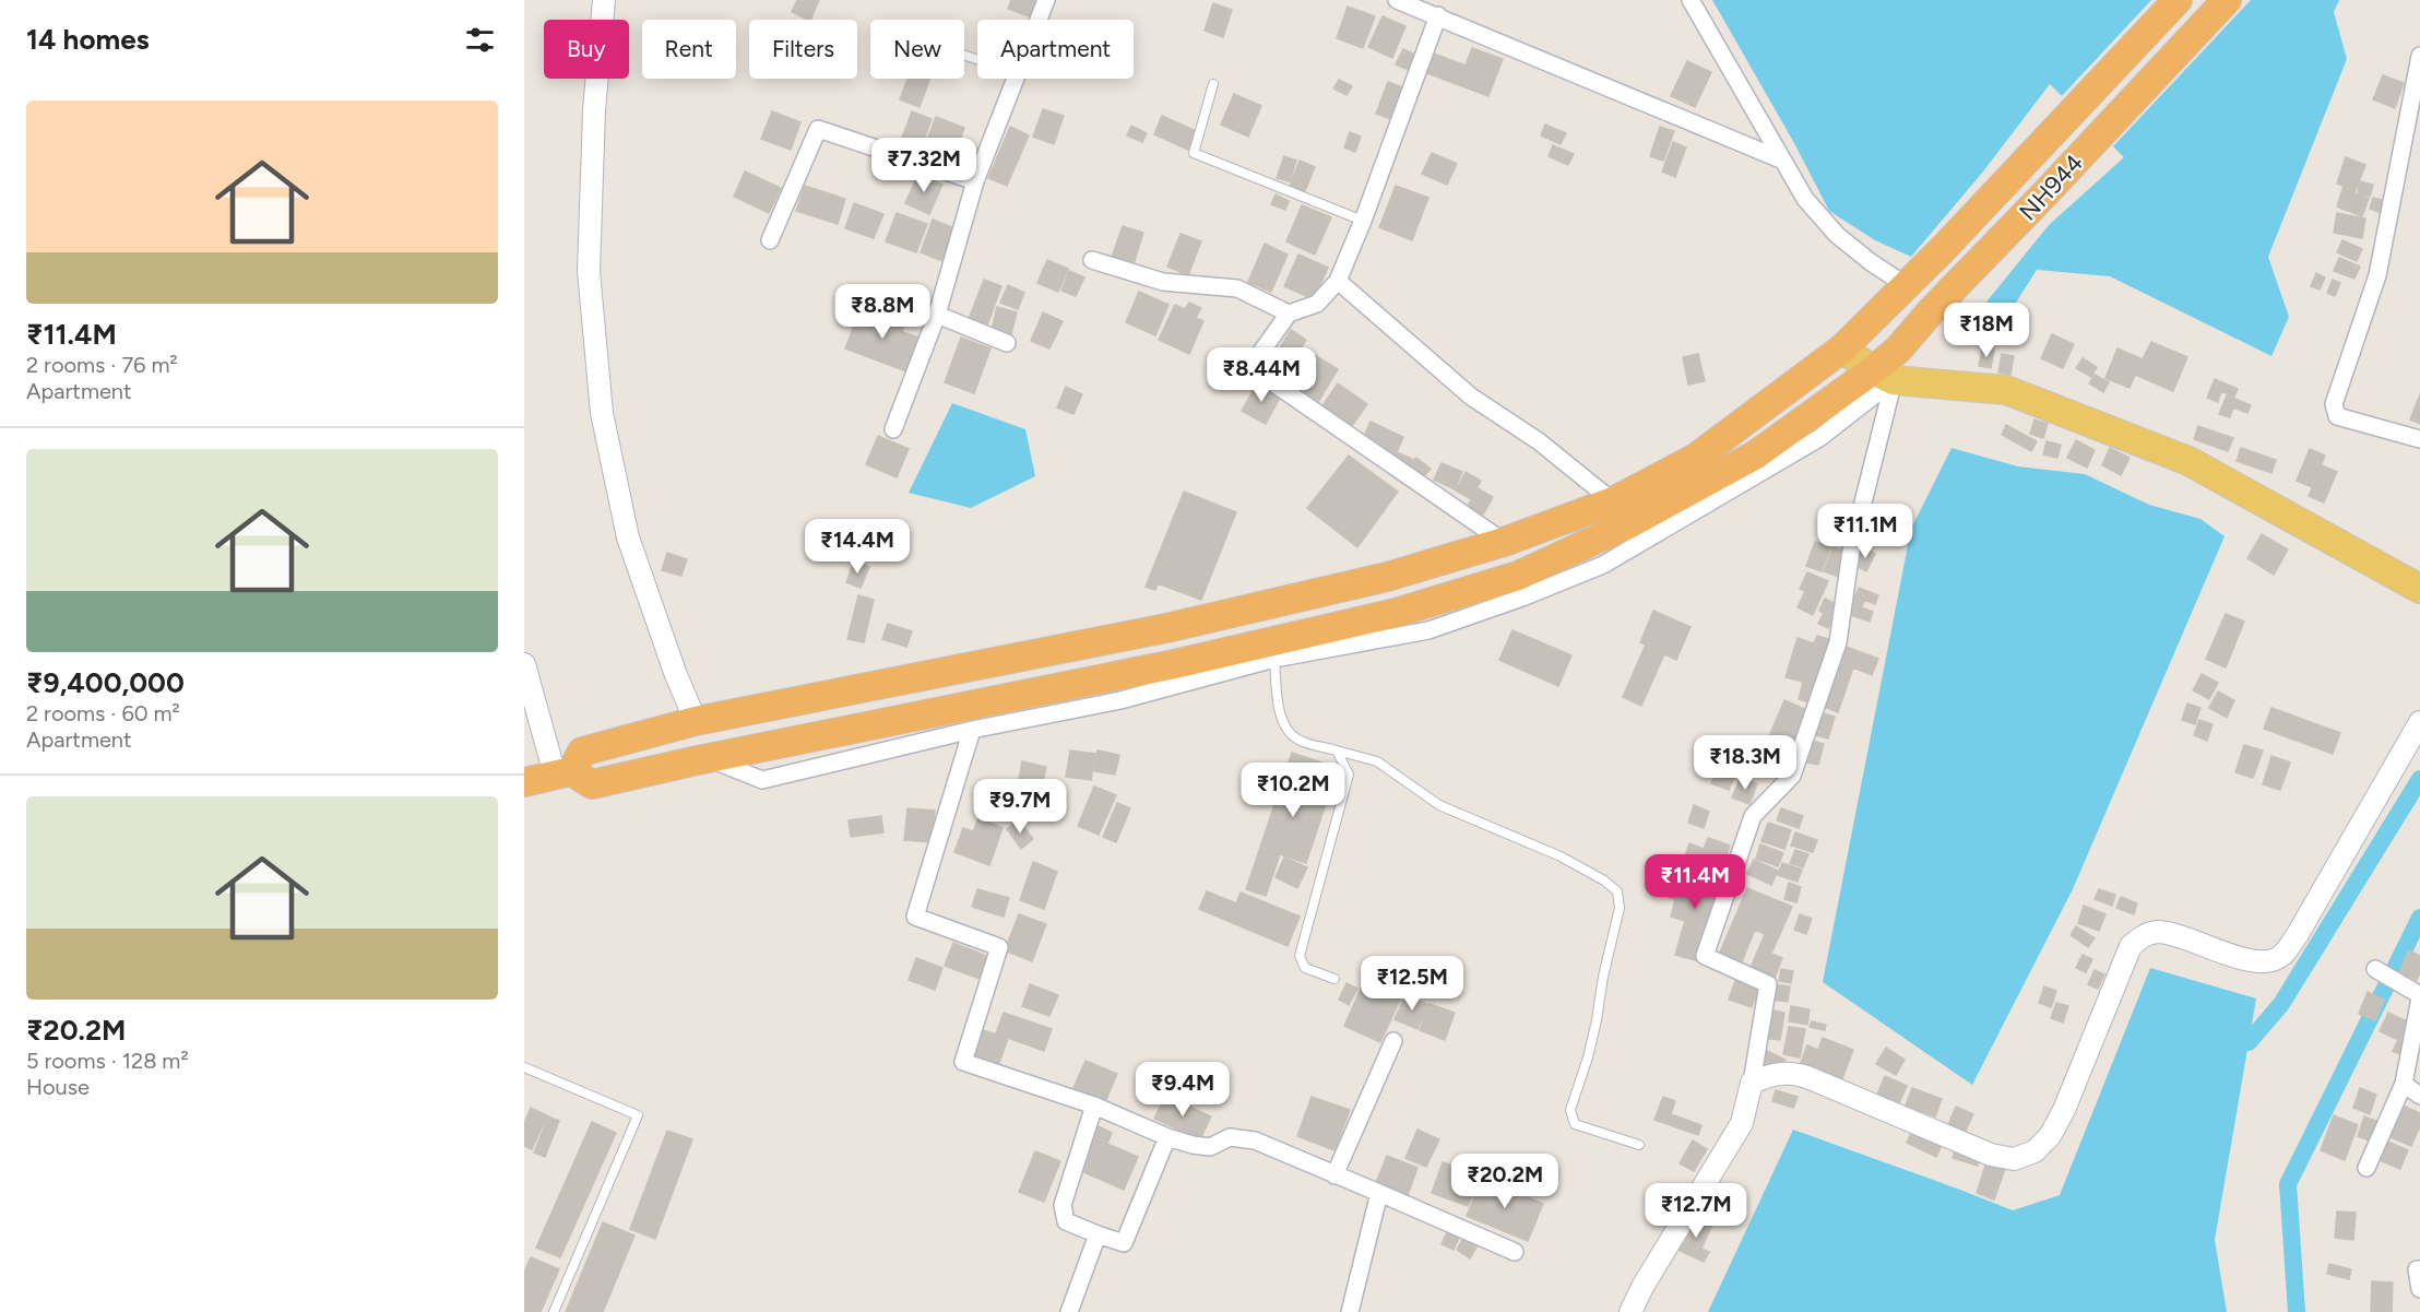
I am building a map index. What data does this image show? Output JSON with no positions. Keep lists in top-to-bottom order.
{
  "streets": {
    "highway": ["NH944"]
  },
  "page": {
    "heading": "14 homes",
    "chip": [
      "Buy",
      "Rent",
      "Filters",
      "New",
      "Apartment"
    ],
    "list": [
      {
        "name": "₹11.4M",
        "note": "2 rooms · 76 m² · Apartment"
      },
      {
        "name": "₹9,400,000",
        "note": "2 rooms · 60 m² · Apartment"
      },
      {
        "name": "₹20.2M",
        "note": "5 rooms · 128 m² · House"
      }
    ],
    "price": [
      "₹7.32M",
      "₹8.8M",
      "₹18M",
      "₹8.44M",
      "₹11.1M",
      "₹14.4M",
      "₹18.3M",
      "₹10.2M",
      "₹9.7M",
      "₹11.4M",
      "₹12.5M",
      "₹9.4M",
      "₹20.2M",
      "₹12.7M"
    ]
  }
}
